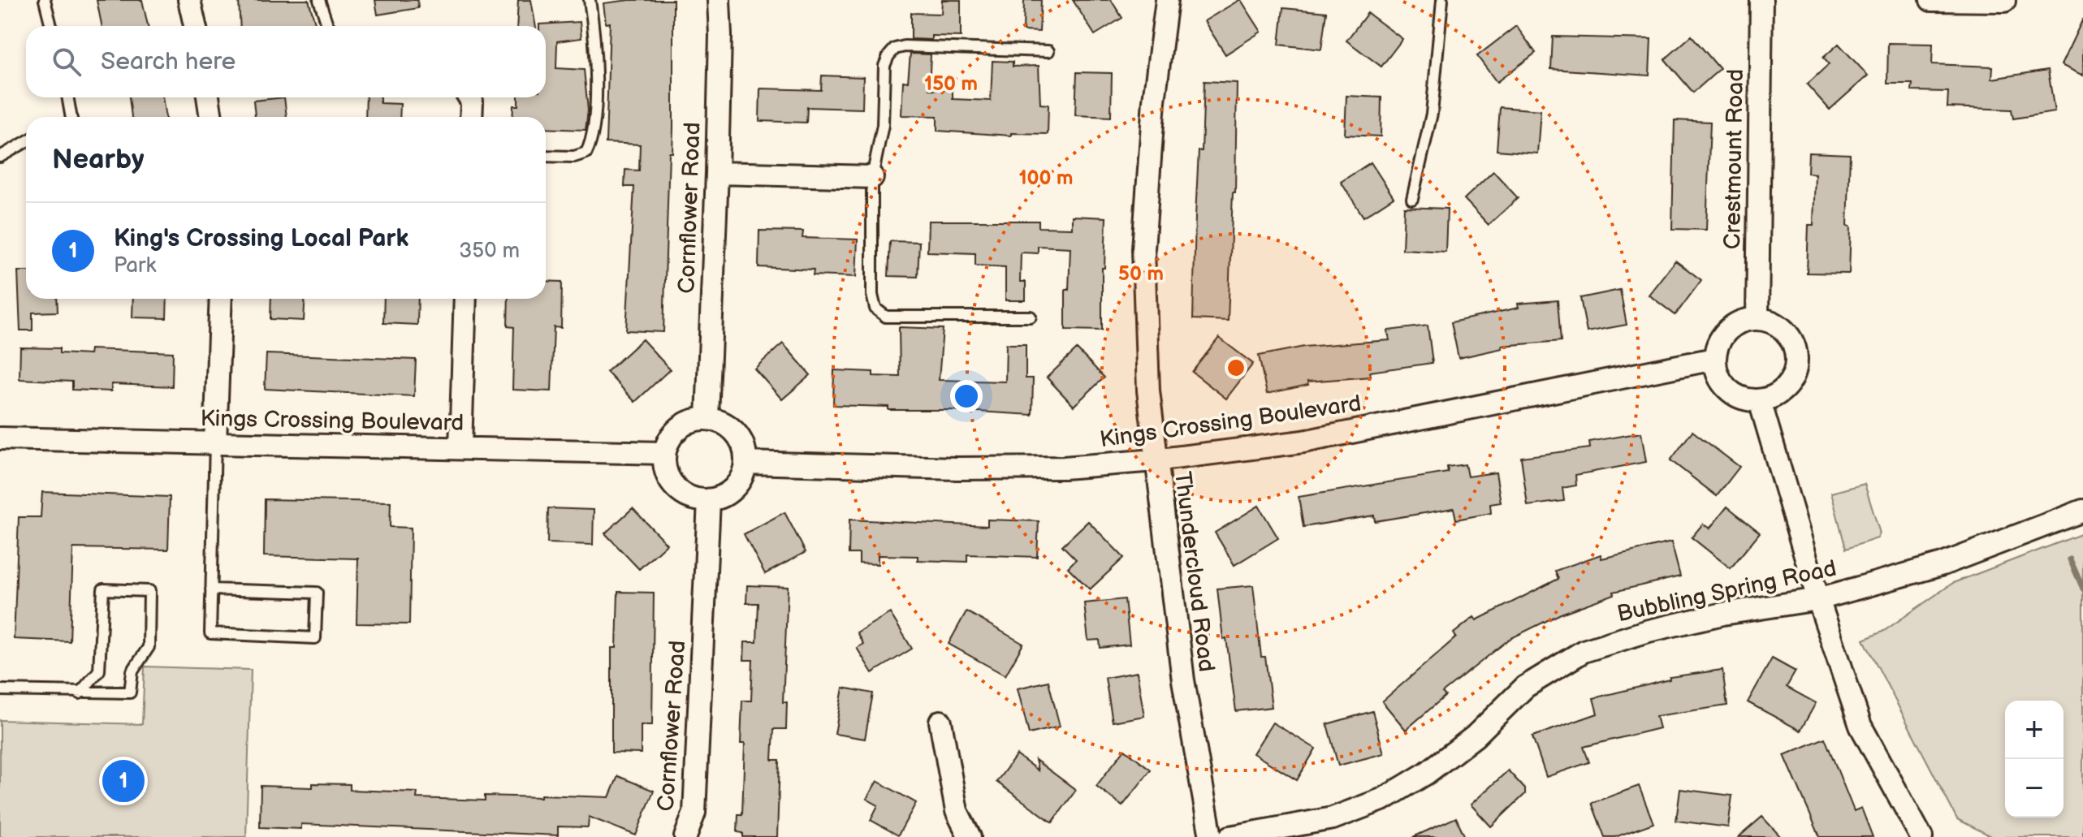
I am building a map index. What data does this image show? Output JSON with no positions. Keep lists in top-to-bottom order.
{
  "streets": {
    "street": [
      "Crestmount Road",
      "Cornflower Road",
      "Kings Crossing Boulevard",
      "Thundercloud Road",
      "Bubbling Spring Road"
    ]
  },
  "crossings": [
    ["Crestmount Road", "Kings Crossing Boulevard"],
    ["Cornflower Road", "Kings Crossing Boulevard"],
    ["Kings Crossing Boulevard", "Thundercloud Road"]
  ],
  "page": {
    "search": "Search here",
    "heading": "Nearby",
    "list": [
      {
        "mark": "1",
        "name": "King's Crossing Local Park",
        "note": "Park",
        "value": "350 m"
      }
    ],
    "map_buttons": ["+", "−"],
    "pins": "1"
  },
  "rings": ["150 m", "100 m", "50 m"]
}
